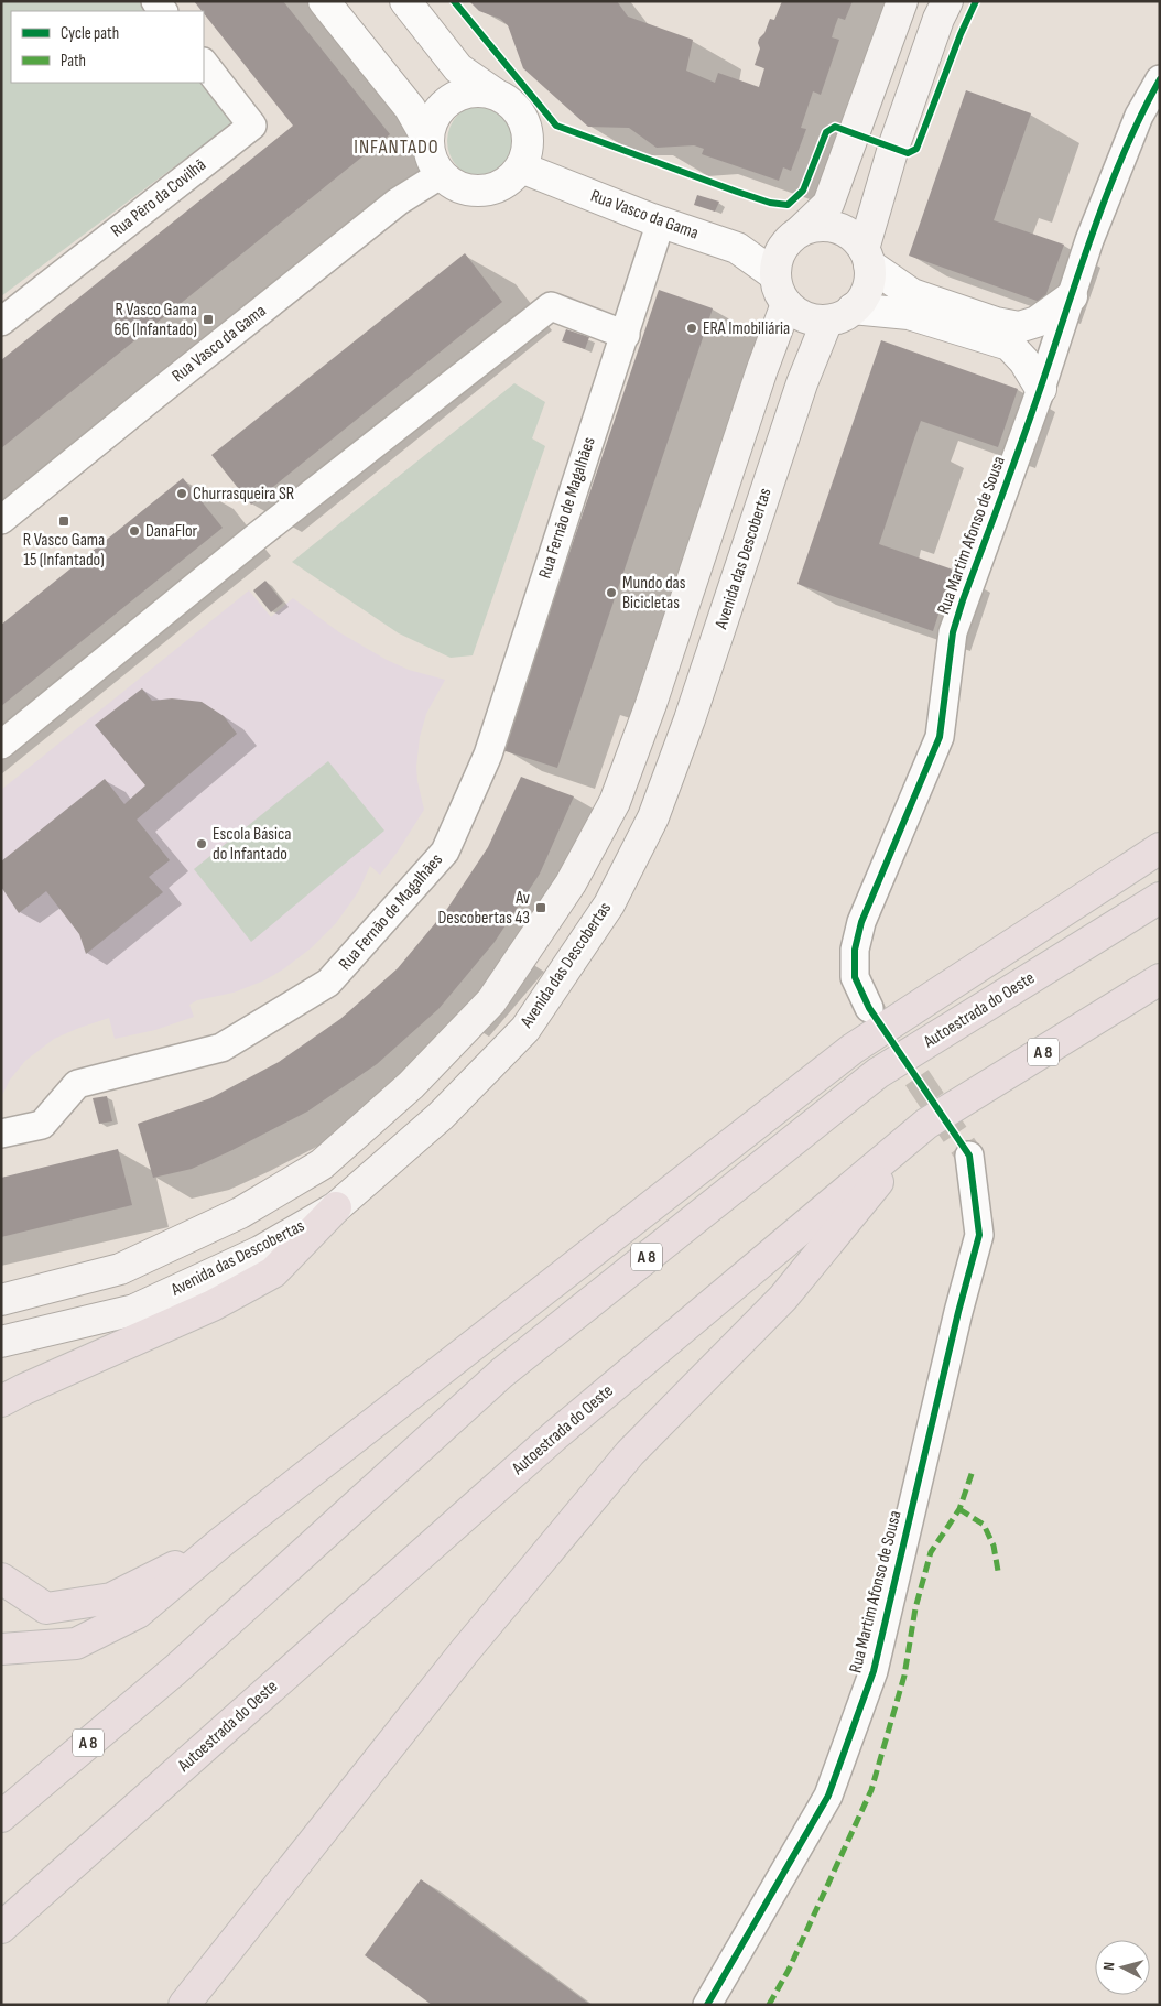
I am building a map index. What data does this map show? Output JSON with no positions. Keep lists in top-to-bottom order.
{
  "streets": {
    "highway": ["Autoestrada do Oeste", "A 8"],
    "main road": ["Avenida das Descobertas"],
    "street": [
      "Rua Pêro da Covilhã",
      "Rua Vasco da Gama",
      "Rua Fernão de Magalhães",
      "Rua Martim Afonso de Sousa"
    ]
  },
  "crossings": [
    ["Rua Vasco da Gama", "Rua Fernão de Magalhães"],
    ["Rua Vasco da Gama", "Avenida das Descobertas"]
  ],
  "districts": ["INFANTADO"],
  "places": {
    "transit": ["R Vasco Gama 66 (Infantado)", "R Vasco Gama 15 (Infantado)", "Av Descobertas 43"],
    "other": [
      "ERA Imobiliária",
      "Churrasqueira SR",
      "DanaFlor",
      "Mundo das Bicicletas",
      "Escola Básica do Infantado"
    ]
  },
  "legend": ["Cycle path", "Path"],
  "north": "left"
}
